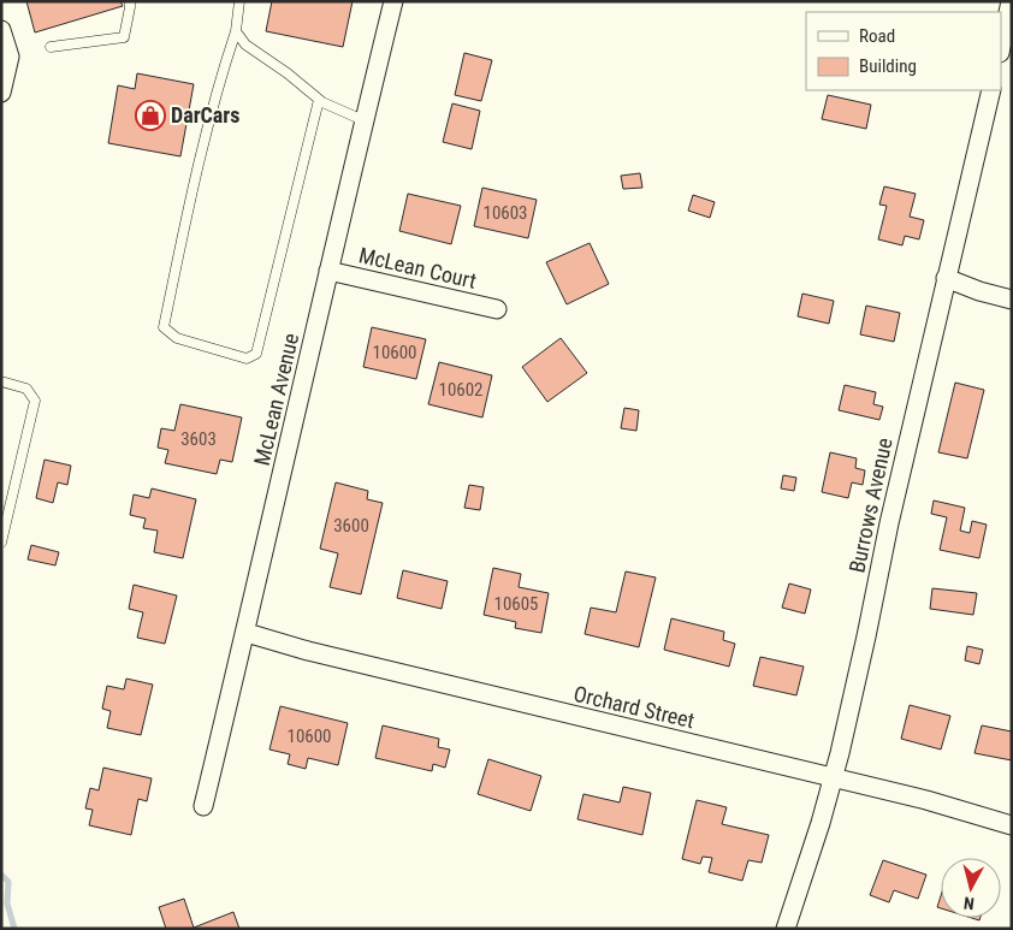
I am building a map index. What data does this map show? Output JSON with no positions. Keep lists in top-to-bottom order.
{
  "streets": {
    "street": [
      "McLean Court",
      "McLean Avenue",
      "Burrows Avenue",
      "Orchard Street"
    ]
  },
  "crossings": [
    ["McLean Court", "McLean Avenue"],
    ["McLean Avenue", "Orchard Street"],
    ["Burrows Avenue", "Orchard Street"]
  ],
  "places": {
    "shop": ["DarCars"]
  },
  "house_numbers": [
    "10603",
    "10600",
    "10602",
    "3603",
    "3600",
    "10605",
    "10600"
  ],
  "legend": ["Road", "Building"],
  "north": "bottom"
}
